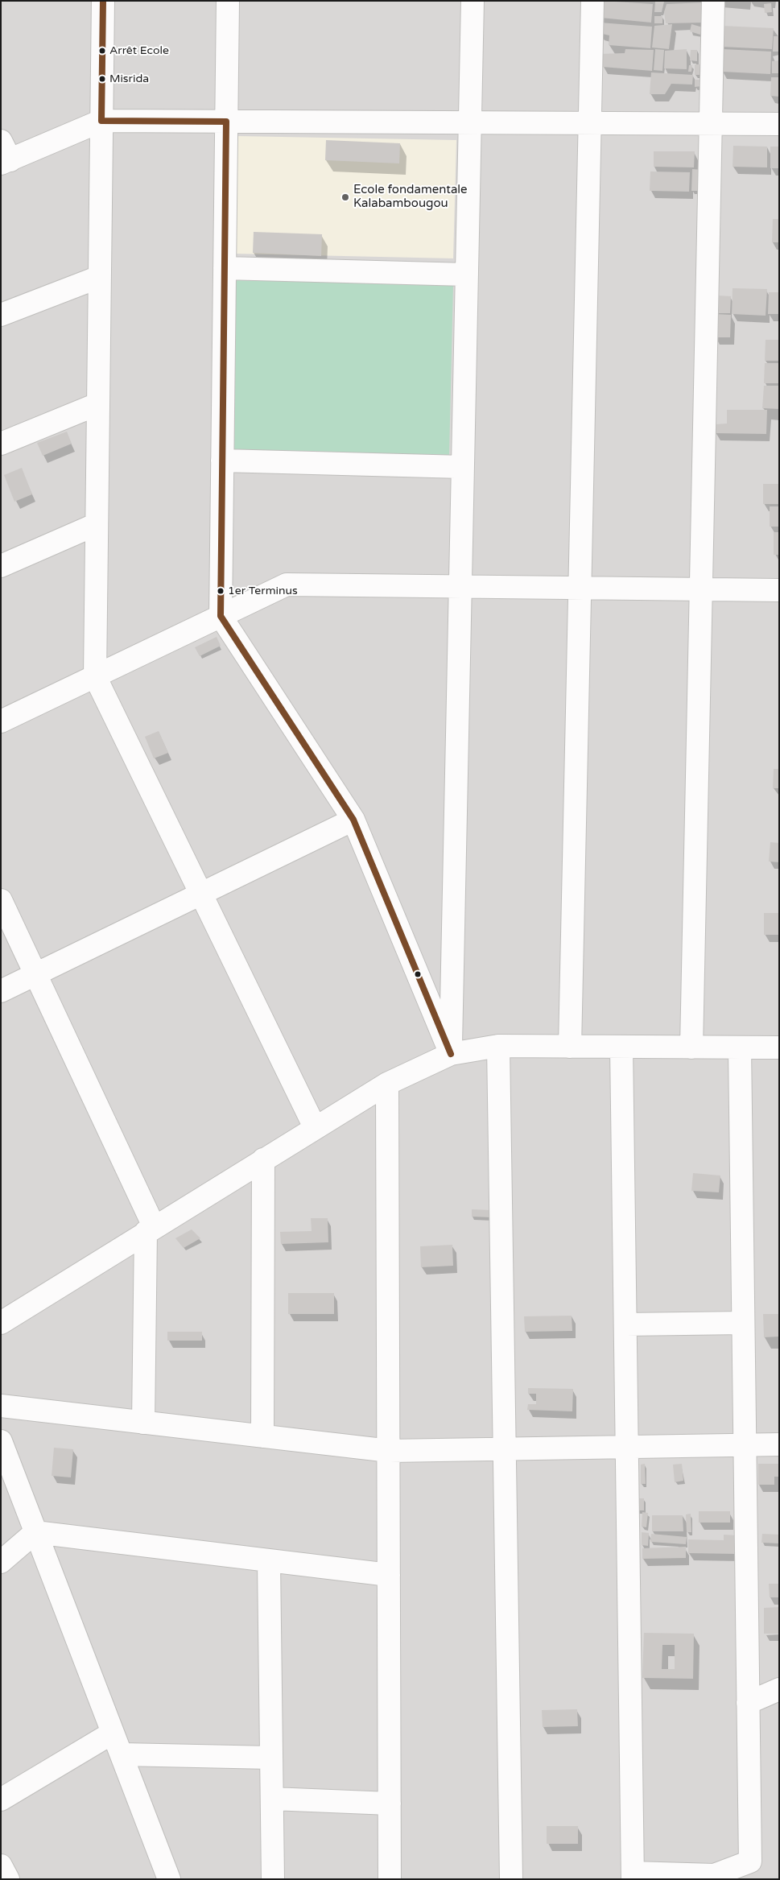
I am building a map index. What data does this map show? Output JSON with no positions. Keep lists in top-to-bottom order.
{
  "places": [
    "Arrêt Ecole",
    "Misrida",
    "Ecole fondamentale Kalabambougou",
    "1er Terminus"
  ]
}
